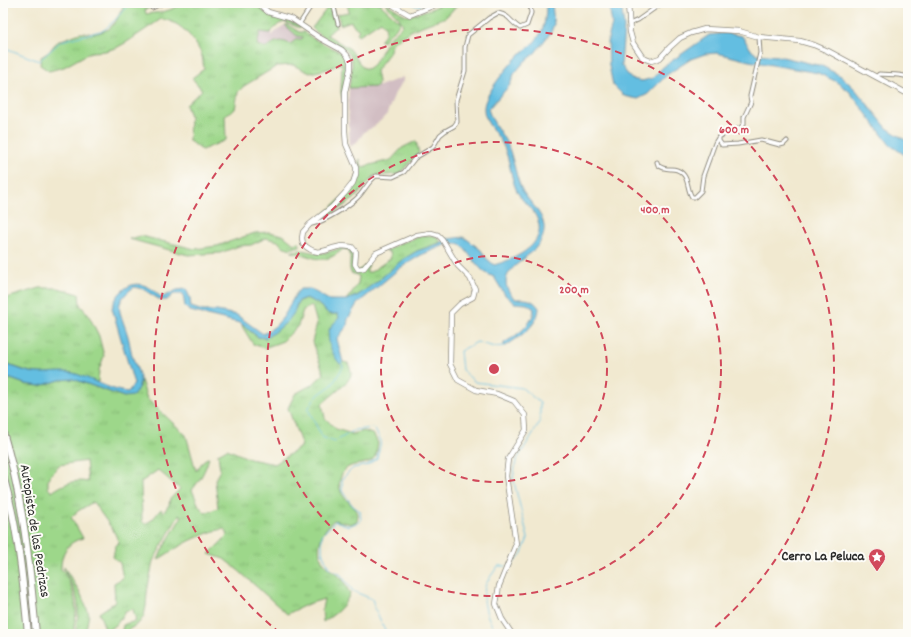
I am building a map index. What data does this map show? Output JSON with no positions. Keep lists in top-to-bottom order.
{
  "streets": {
    "highway": ["Autopista de las Pedrizas"]
  },
  "places": {
    "place": ["Cerro La Peluca"]
  },
  "rings": ["600 m", "400 m", "200 m"]
}
